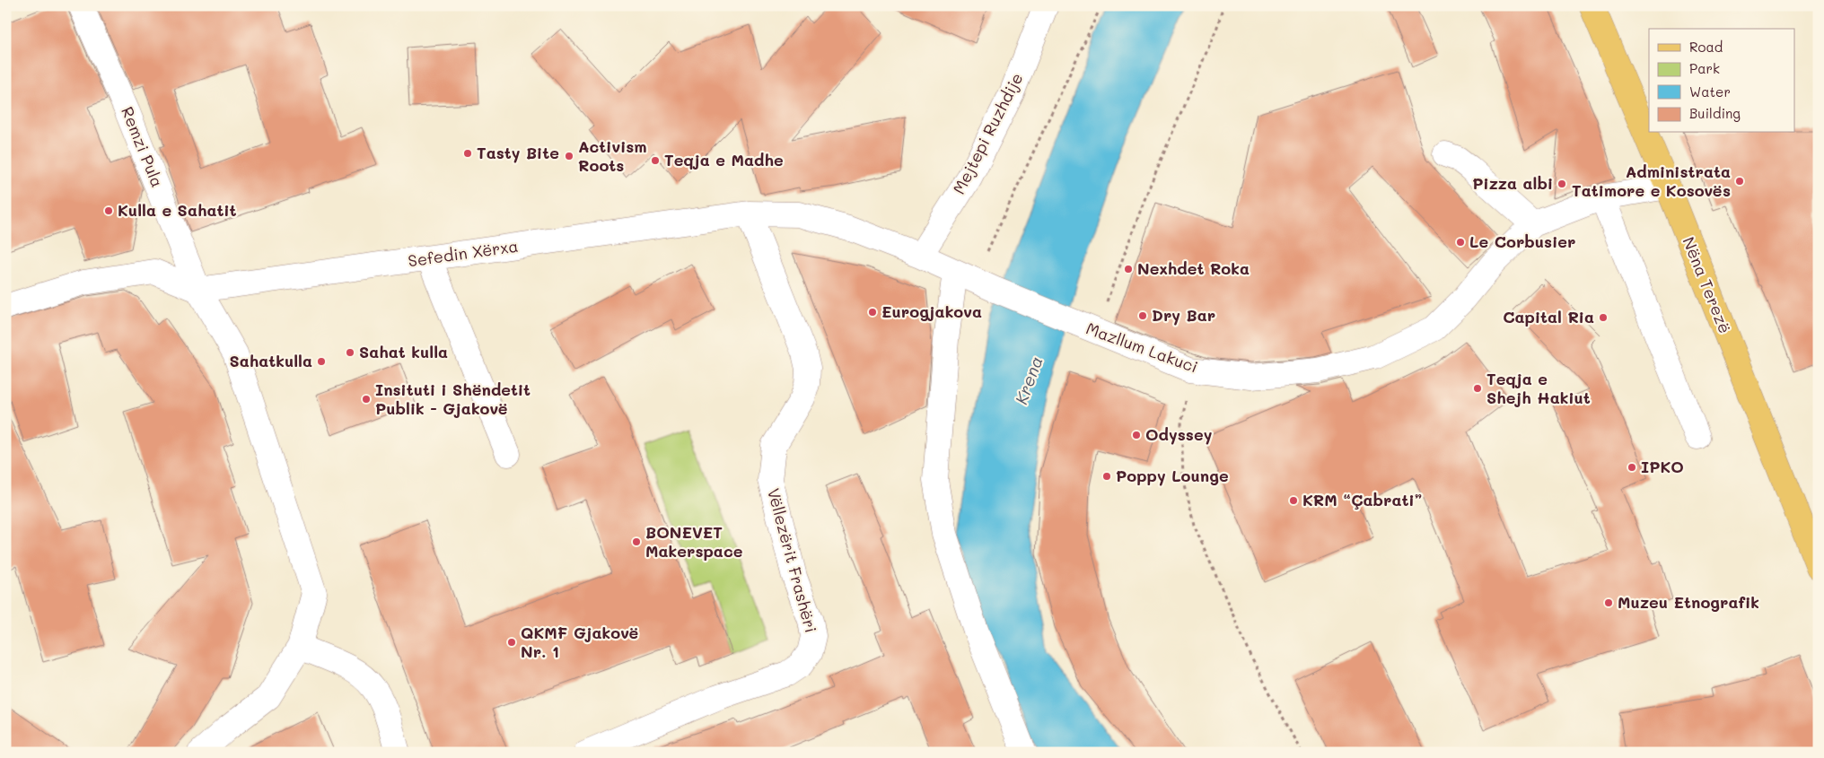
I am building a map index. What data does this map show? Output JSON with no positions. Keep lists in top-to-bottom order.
{
  "streets": {
    "main road": ["Nëna Terezë"],
    "street": [
      "Mejtepi Ruzhdije",
      "Remzi Pula",
      "Sefedin Xërxa",
      "Mazllum Lakuci",
      "Vëllezërit Frashëri"
    ]
  },
  "crossings": [
    ["Mejtepi Ruzhdije", "Sefedin Xërxa"],
    ["Mejtepi Ruzhdije", "Mazllum Lakuci"],
    ["Remzi Pula", "Sefedin Xërxa"],
    ["Sefedin Xërxa", "Mazllum Lakuci"],
    ["Sefedin Xërxa", "Vëllezërit Frashëri"],
    ["Nëna Terezë", "Mazllum Lakuci"]
  ],
  "water": ["Krena"],
  "places": [
    "Tasty Bite",
    "Activism Roots",
    "Teqja e Madhe",
    "Administrata Tatimore e Kosovës",
    "Pizza albi",
    "Kulla e Sahatit",
    "Le Corbusier",
    "Nexhdet Roka",
    "Eurogjakova",
    "Dry Bar",
    "Capital Ria",
    "Sahat kulla",
    "Sahatkulla",
    "Teqja e Shejh Hakiut",
    "Insituti i Shëndetit Publik - Gjakovë",
    "Odyssey",
    "IPKO",
    "Poppy Lounge",
    "KRM “Çabrati”",
    "BONEVET Makerspace",
    "Muzeu Etnografik",
    "QKMF Gjakovë Nr. 1"
  ],
  "legend": [
    "Road",
    "Park",
    "Water",
    "Building"
  ]
}
